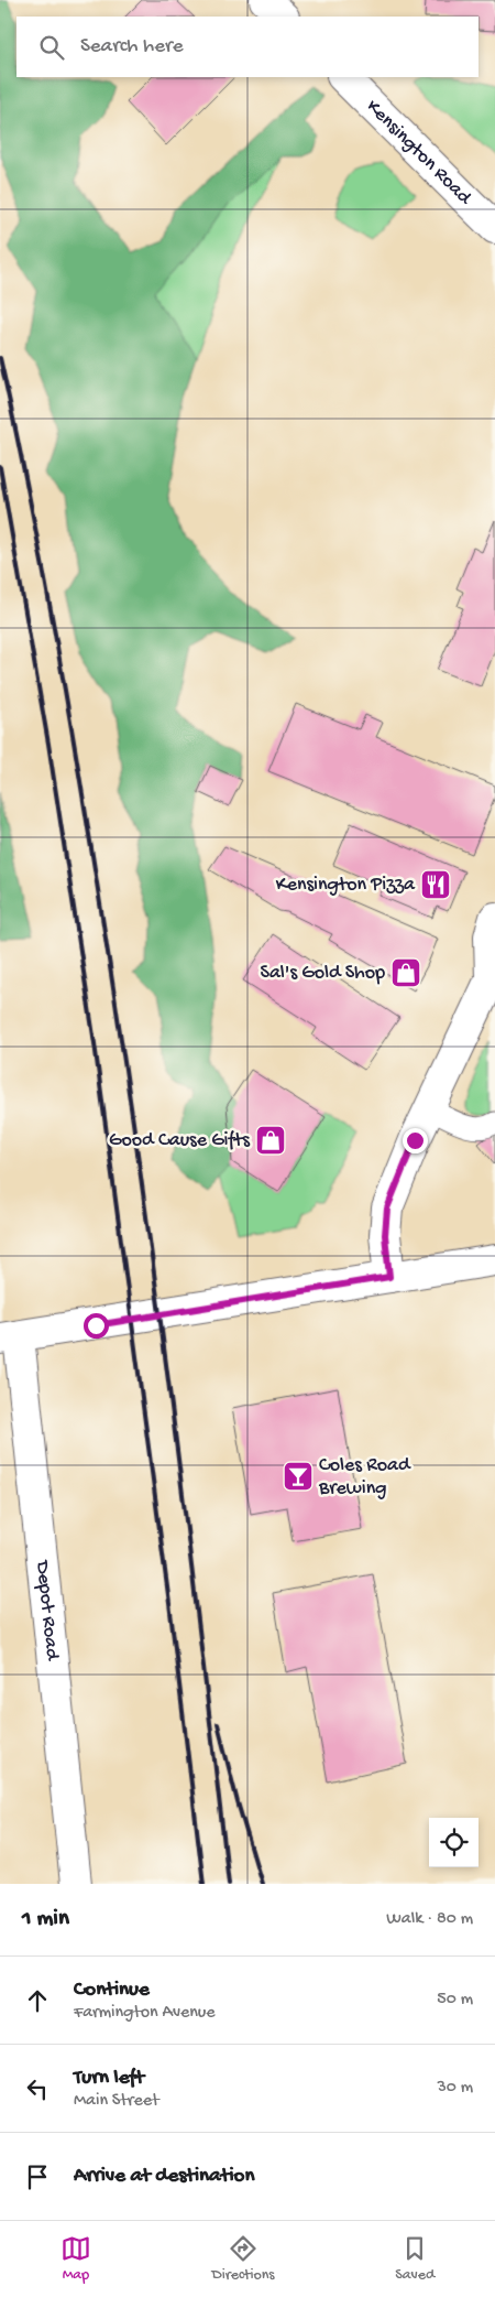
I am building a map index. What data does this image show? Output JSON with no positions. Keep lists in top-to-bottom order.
{
  "streets": {
    "street": ["Kensington Road", "Depot Road"]
  },
  "places": {
    "restaurant": ["Kensington Pizza"],
    "shop": ["Sal's Gold Shop", "Good Cause Gifts"],
    "bar": ["Coles Road Brewing"]
  },
  "page": {
    "search": "Search here",
    "heading": ["1 min", "Walk · 80 m"],
    "list": [
      ["Continue", "Farmington Avenue", "50 m"],
      ["Turn left", "Main Street", "30 m"],
      "Arrive at destination"
    ],
    "nav": ["Map", "Directions", "Saved"]
  }
}
